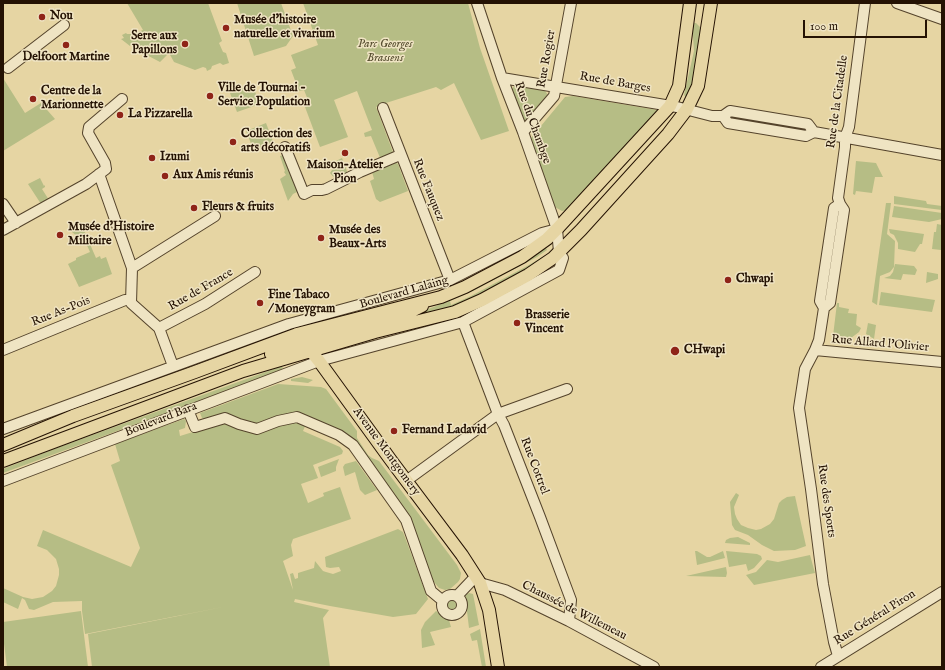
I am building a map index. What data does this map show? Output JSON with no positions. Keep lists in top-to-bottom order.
{
  "streets": {
    "main road": ["Boulevard Lalaing", "Boulevard Bara", "Avenue Montgomery"],
    "street": [
      "Rue Rogier",
      "Rue de Barges",
      "Rue de la Citadelle",
      "Rue du Chambge",
      "Rue Fauquez",
      "Rue de France",
      "Rue As-Pois",
      "Rue Allard l'Olivier",
      "Rue Cottrel",
      "Rue des Sports",
      "Chaussée de Willemeau",
      "Rue Général Piron"
    ]
  },
  "crossings": [
    ["Rue Rogier", "Rue de Barges"],
    ["Rue Rogier", "Rue du Chambge"],
    ["Rue de Barges", "Rue de la Citadelle"],
    ["Rue de Barges", "Rue du Chambge"],
    ["Rue de Barges", "Boulevard Lalaing"],
    ["Rue de la Citadelle", "Rue Allard l'Olivier"],
    ["Rue de la Citadelle", "Rue des Sports"],
    ["Rue du Chambge", "Boulevard Lalaing"],
    ["Rue Fauquez", "Boulevard Lalaing"],
    ["Boulevard Lalaing", "Boulevard Bara"],
    ["Boulevard Lalaing", "Avenue Montgomery"],
    ["Rue Allard l'Olivier", "Rue des Sports"],
    ["Boulevard Bara", "Avenue Montgomery"],
    ["Avenue Montgomery", "Chaussée de Willemeau"],
    ["Rue Cottrel", "Chaussée de Willemeau"],
    ["Rue des Sports", "Rue Général Piron"]
  ],
  "parks": ["Parc Georges Brassens"],
  "places": [
    "Nou",
    "Musée d'histoire naturelle et vivarium",
    "Serre aux Papillons",
    "Delfoort Martine",
    "Ville de Tournai - Service Population",
    "Centre de la Marionnette",
    "La Pizzarella",
    "Collection des arts décoratifs",
    "Maison-Atelier Pion",
    "Izumi",
    "Aux Amis réunis",
    "Fleurs & fruits",
    "Musée d'Histoire Militaire",
    "Musée des Beaux-Arts",
    "Chwapi",
    "Fine Tabaco / Moneygram",
    "Brasserie Vincent",
    "CHwapi",
    "Fernand Ladavid"
  ],
  "scale_bar": "100 m"
}
